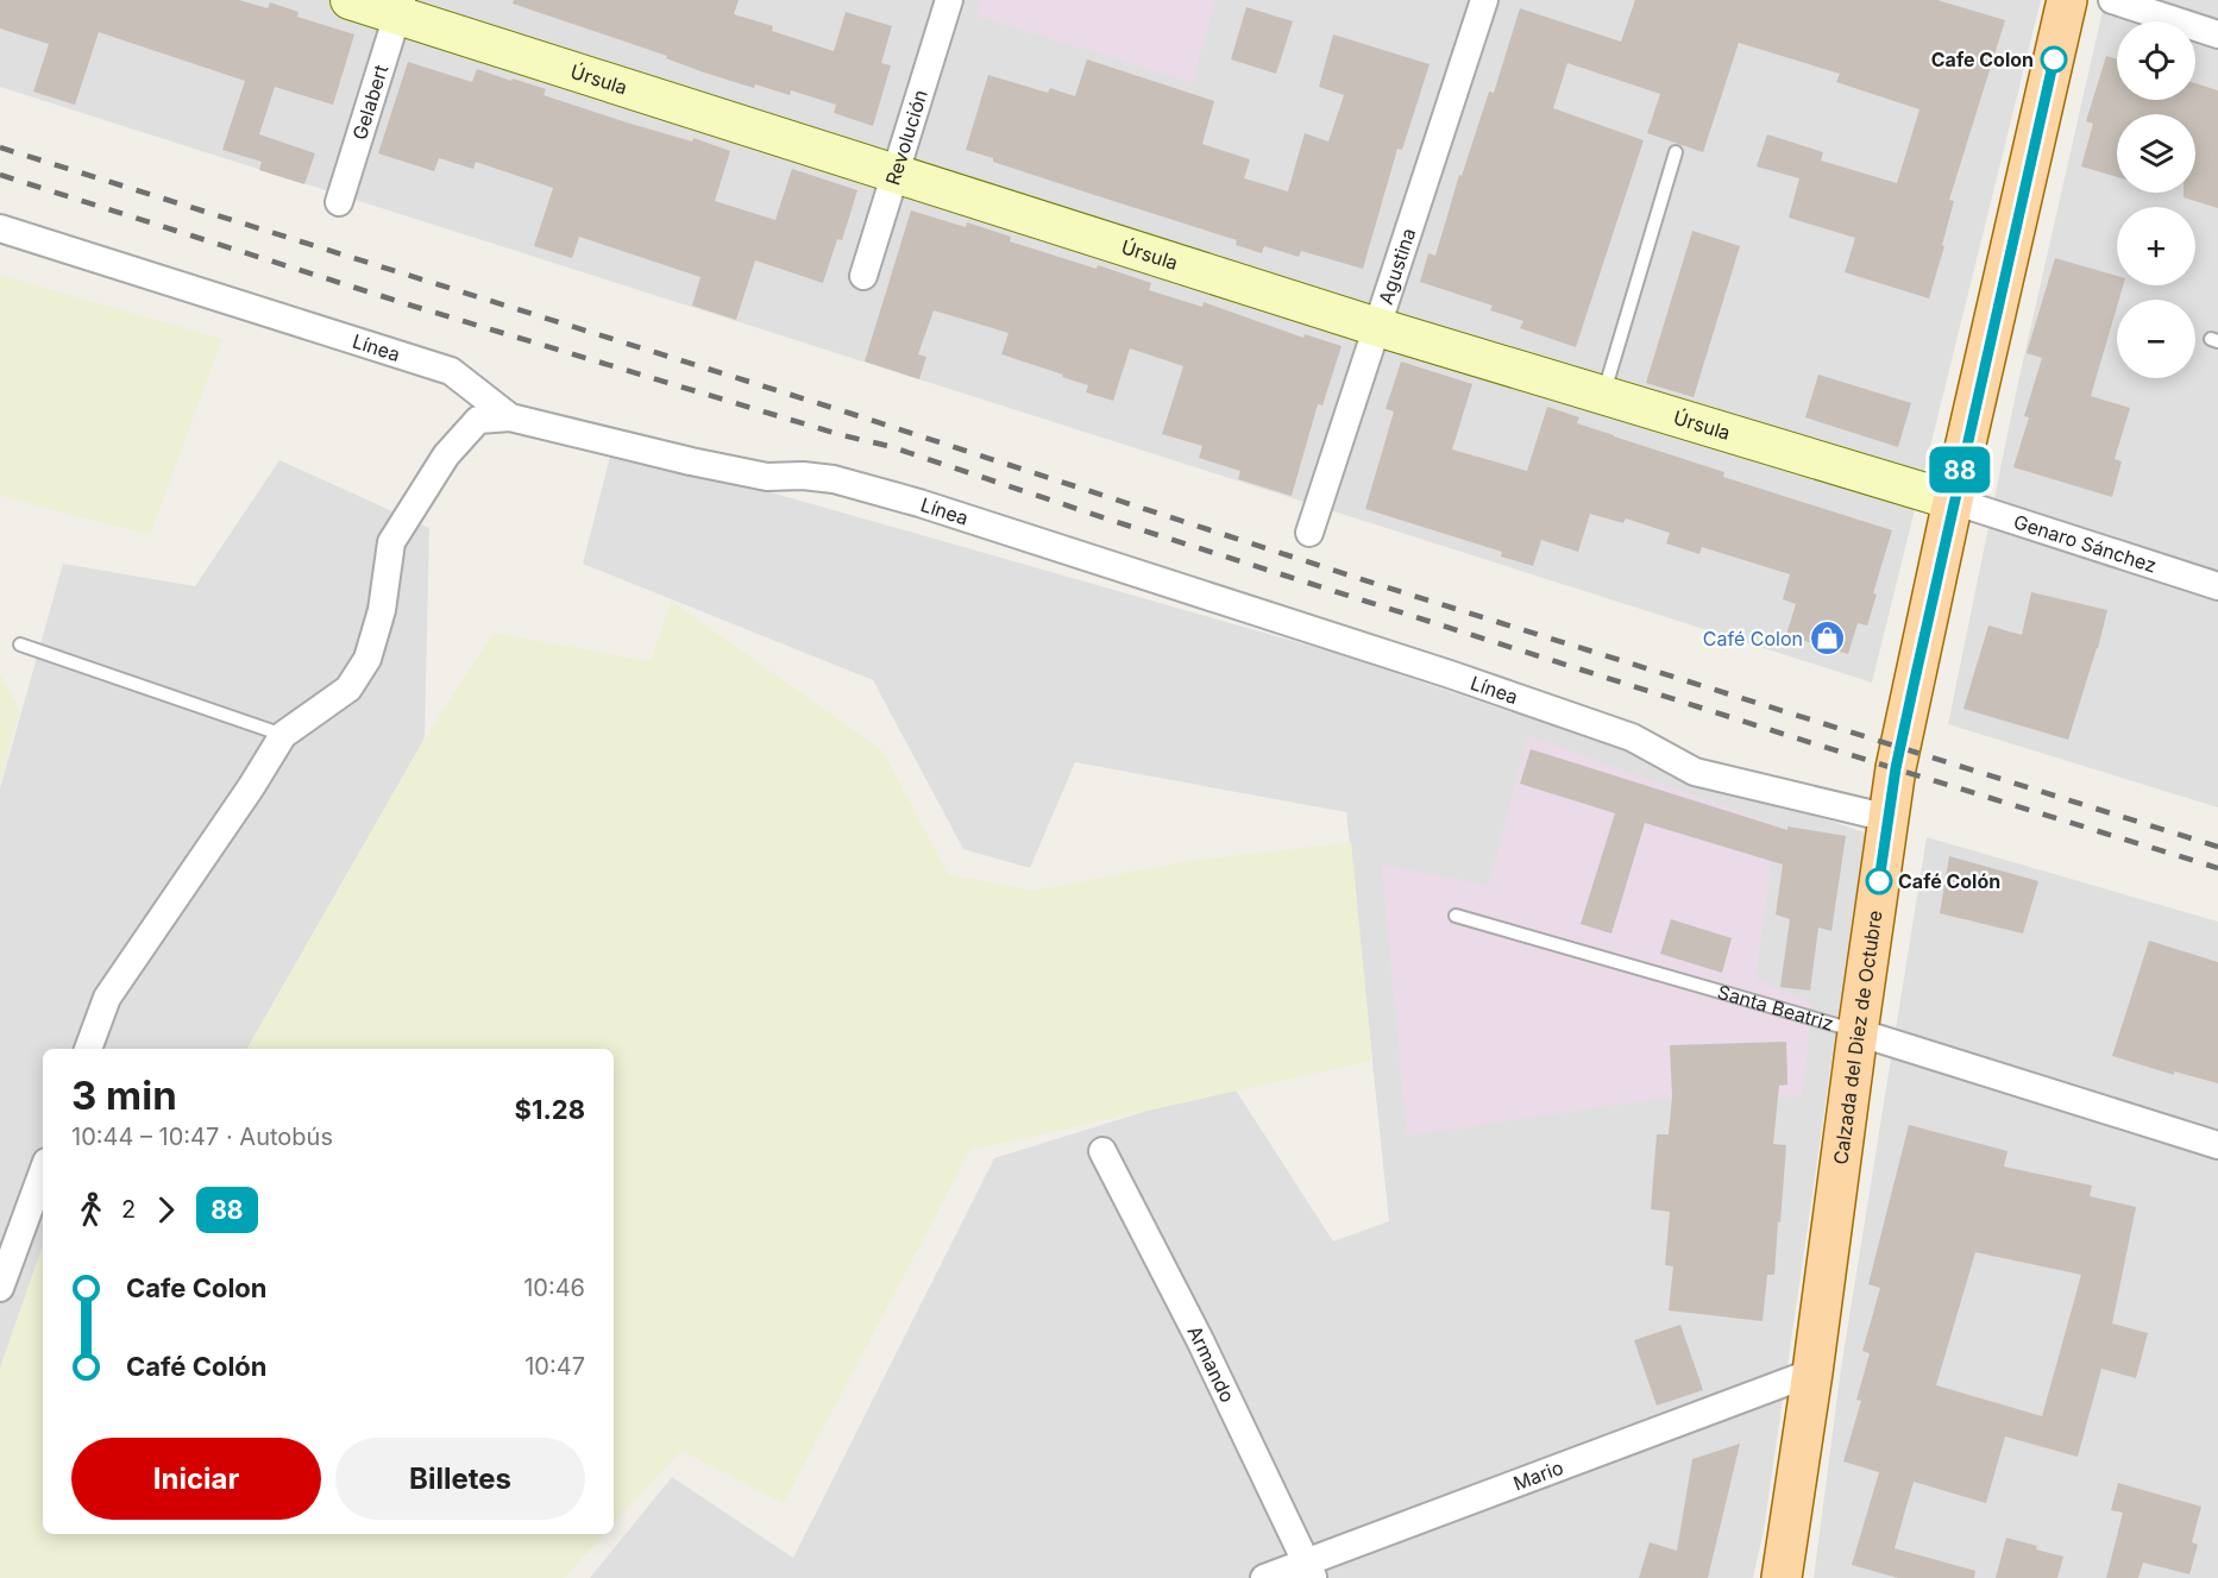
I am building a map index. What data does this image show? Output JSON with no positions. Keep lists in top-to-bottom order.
{
  "streets": {
    "main road": ["Calzada del Diez de Octubre"],
    "street": [
      "Úrsula",
      "Gelabert",
      "Revolución",
      "Agustina",
      "Línea",
      "Genaro Sánchez",
      "Santa Beatriz",
      "Armando",
      "Mario"
    ]
  },
  "crossings": [
    ["Úrsula", "Gelabert"],
    ["Úrsula", "Revolución"],
    ["Úrsula", "Agustina"],
    ["Úrsula", "Genaro Sánchez"],
    ["Úrsula", "Calzada del Diez de Octubre"],
    ["Línea", "Calzada del Diez de Octubre"],
    ["Genaro Sánchez", "Calzada del Diez de Octubre"],
    ["Santa Beatriz", "Calzada del Diez de Octubre"],
    ["Calzada del Diez de Octubre", "Mario"],
    ["Armando", "Mario"]
  ],
  "places": {
    "other": ["Cafe Colon", "Café Colón"],
    "shop": ["Café Colon"]
  },
  "lines": ["bus line 88"],
  "page": {
    "on_map": "88",
    "map_buttons": ["+", "−"],
    "heading": ["3 min", "10:44 – 10:47 · Autobús", "$1.28"],
    "legs": ["2", "88"],
    "list": [
      {
        "name": "Cafe Colon",
        "value": "10:46"
      },
      {
        "name": "Café Colón",
        "value": "10:47"
      }
    ],
    "buttons": ["Iniciar", "Billetes"]
  }
}
